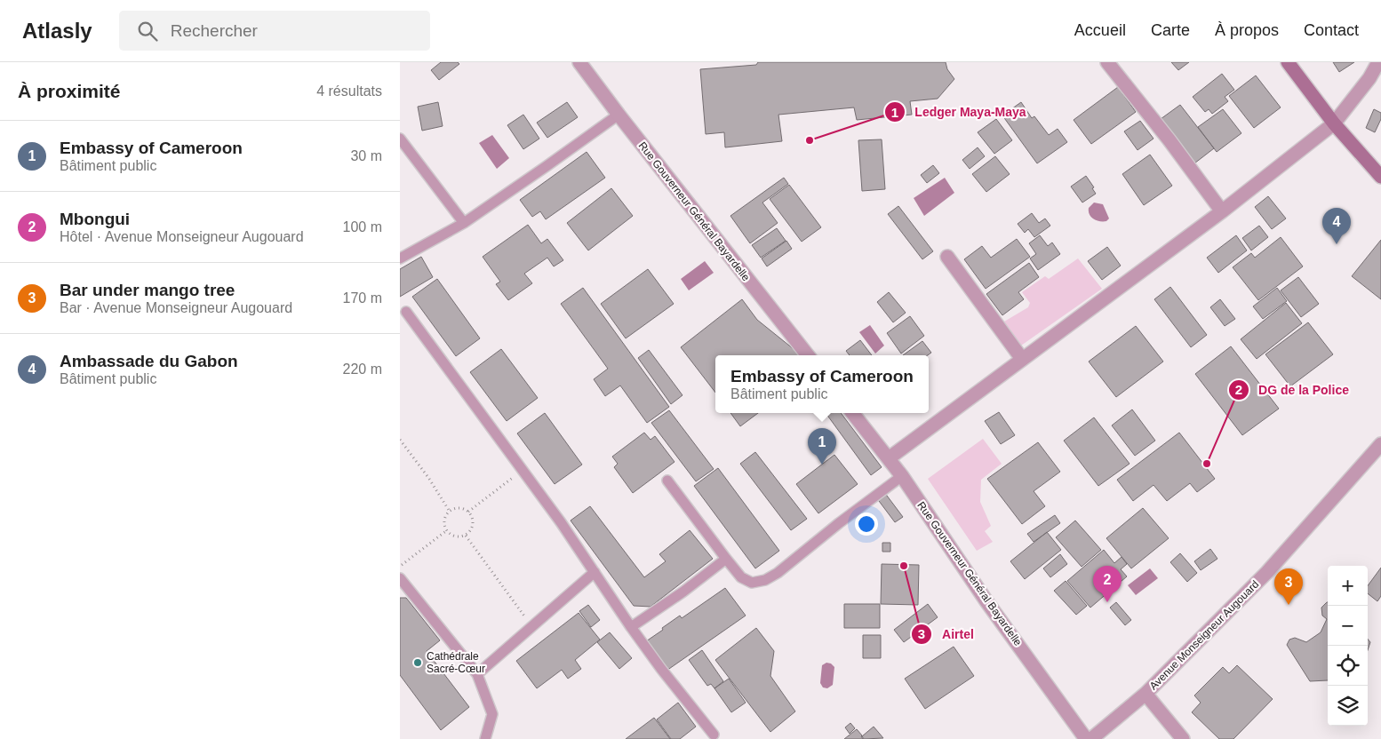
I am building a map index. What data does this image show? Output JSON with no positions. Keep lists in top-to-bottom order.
{
  "streets": {
    "street": ["Rue Gouverneur Général Bayardelle", "Avenue Monseigneur Augouard"]
  },
  "places": [
    "Ledger Maya-Maya",
    "DG de la Police",
    "Airtel",
    "Cathédrale Sacré-Cœur"
  ],
  "page": {
    "header": "Atlasly",
    "search": "Rechercher",
    "nav": [
      "Accueil",
      "Carte",
      "À propos",
      "Contact"
    ],
    "heading": ["À proximité", "4 résultats"],
    "list": [
      {
        "mark": "1",
        "name": "Embassy of Cameroon",
        "note": "Bâtiment public",
        "value": "30 m"
      },
      {
        "mark": "2",
        "name": "Mbongui",
        "note": "Hôtel · Avenue Monseigneur Augouard",
        "value": "100 m"
      },
      {
        "mark": "3",
        "name": "Bar under mango tree",
        "note": "Bar · Avenue Monseigneur Augouard",
        "value": "170 m"
      },
      {
        "mark": "4",
        "name": "Ambassade du Gabon",
        "note": "Bâtiment public",
        "value": "220 m"
      }
    ],
    "pins": [
      "4",
      "1",
      "2",
      "3"
    ],
    "popup": ["Embassy of Cameroon", "Bâtiment public"],
    "map_buttons": ["+", "−"]
  }
}
